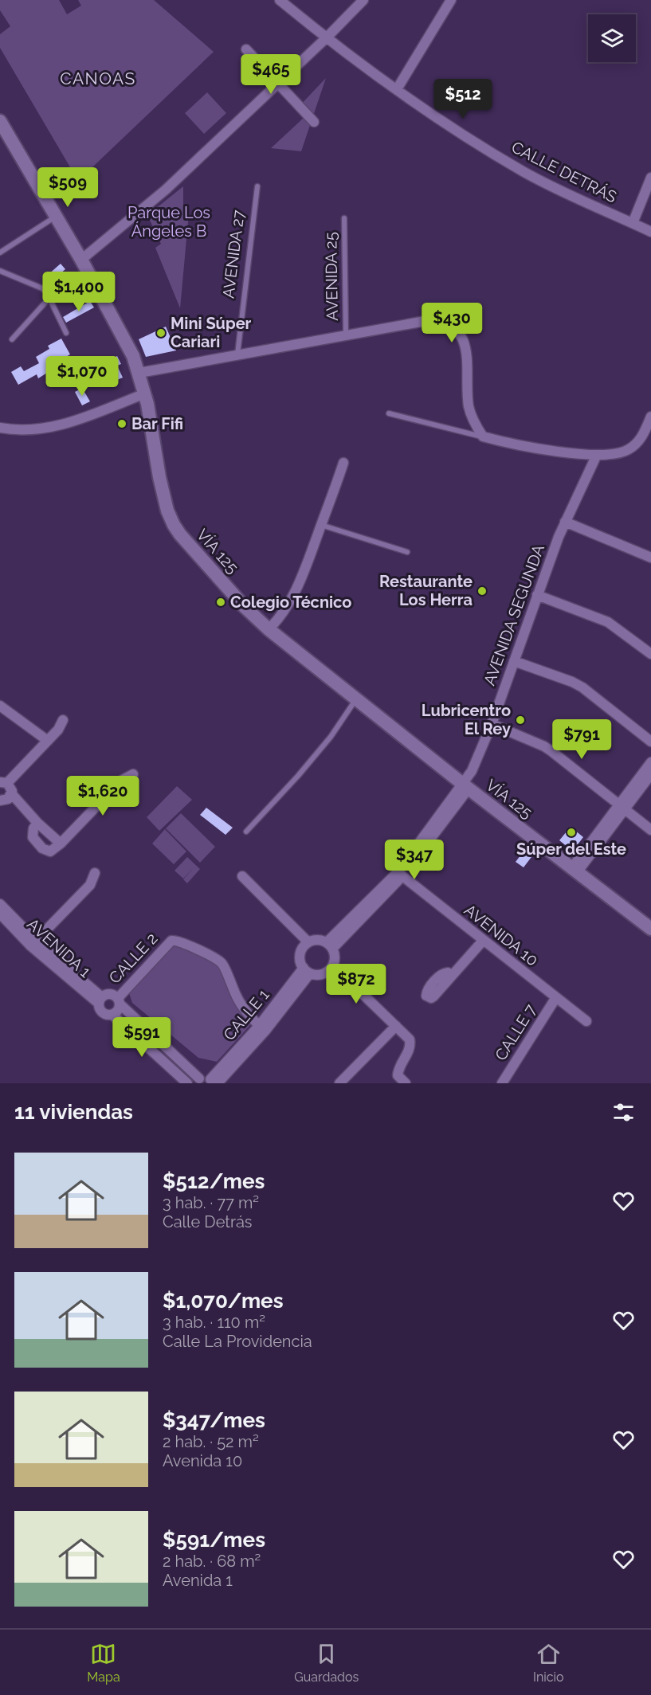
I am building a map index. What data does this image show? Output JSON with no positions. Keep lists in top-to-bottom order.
{
  "streets": {
    "main road": ["VÍA 125"],
    "street": [
      "CALLE DETRÁS",
      "AVENIDA SEGUNDA",
      "AVENIDA 10",
      "AVENIDA 1",
      "CALLE 2",
      "CALLE 1",
      "CALLE 7"
    ],
    "lane": ["AVENIDA 27", "AVENIDA 25"]
  },
  "crossings": [
    ["VÍA 125", "AVENIDA SEGUNDA"],
    ["AVENIDA 10", "CALLE 7"],
    ["AVENIDA 1", "CALLE 2"],
    ["CALLE 2", "CALLE 1"]
  ],
  "districts": ["CANOAS"],
  "parks": ["Parque Los Ángeles B"],
  "places": [
    "Mini Súper Cariari",
    "Bar Fifi",
    "Restaurante Los Herra",
    "Colegio Técnico",
    "Lubricentro El Rey",
    "Súper del Este"
  ],
  "page": {
    "price": [
      "$465",
      "$512",
      "$509",
      "$1,400",
      "$430",
      "$1,070",
      "$791",
      "$1,620",
      "$347",
      "$872",
      "$591"
    ],
    "heading": "11 viviendas",
    "list": [
      {
        "name": "$512/mes",
        "note": "3 hab. · 77 m² · Calle Detrás"
      },
      {
        "name": "$1,070/mes",
        "note": "3 hab. · 110 m² · Calle La Providencia"
      },
      {
        "name": "$347/mes",
        "note": "2 hab. · 52 m² · Avenida 10"
      },
      {
        "name": "$591/mes",
        "note": "2 hab. · 68 m² · Avenida 1"
      }
    ],
    "tabs": ["Mapa", "Guardados", "Inicio"]
  }
}
